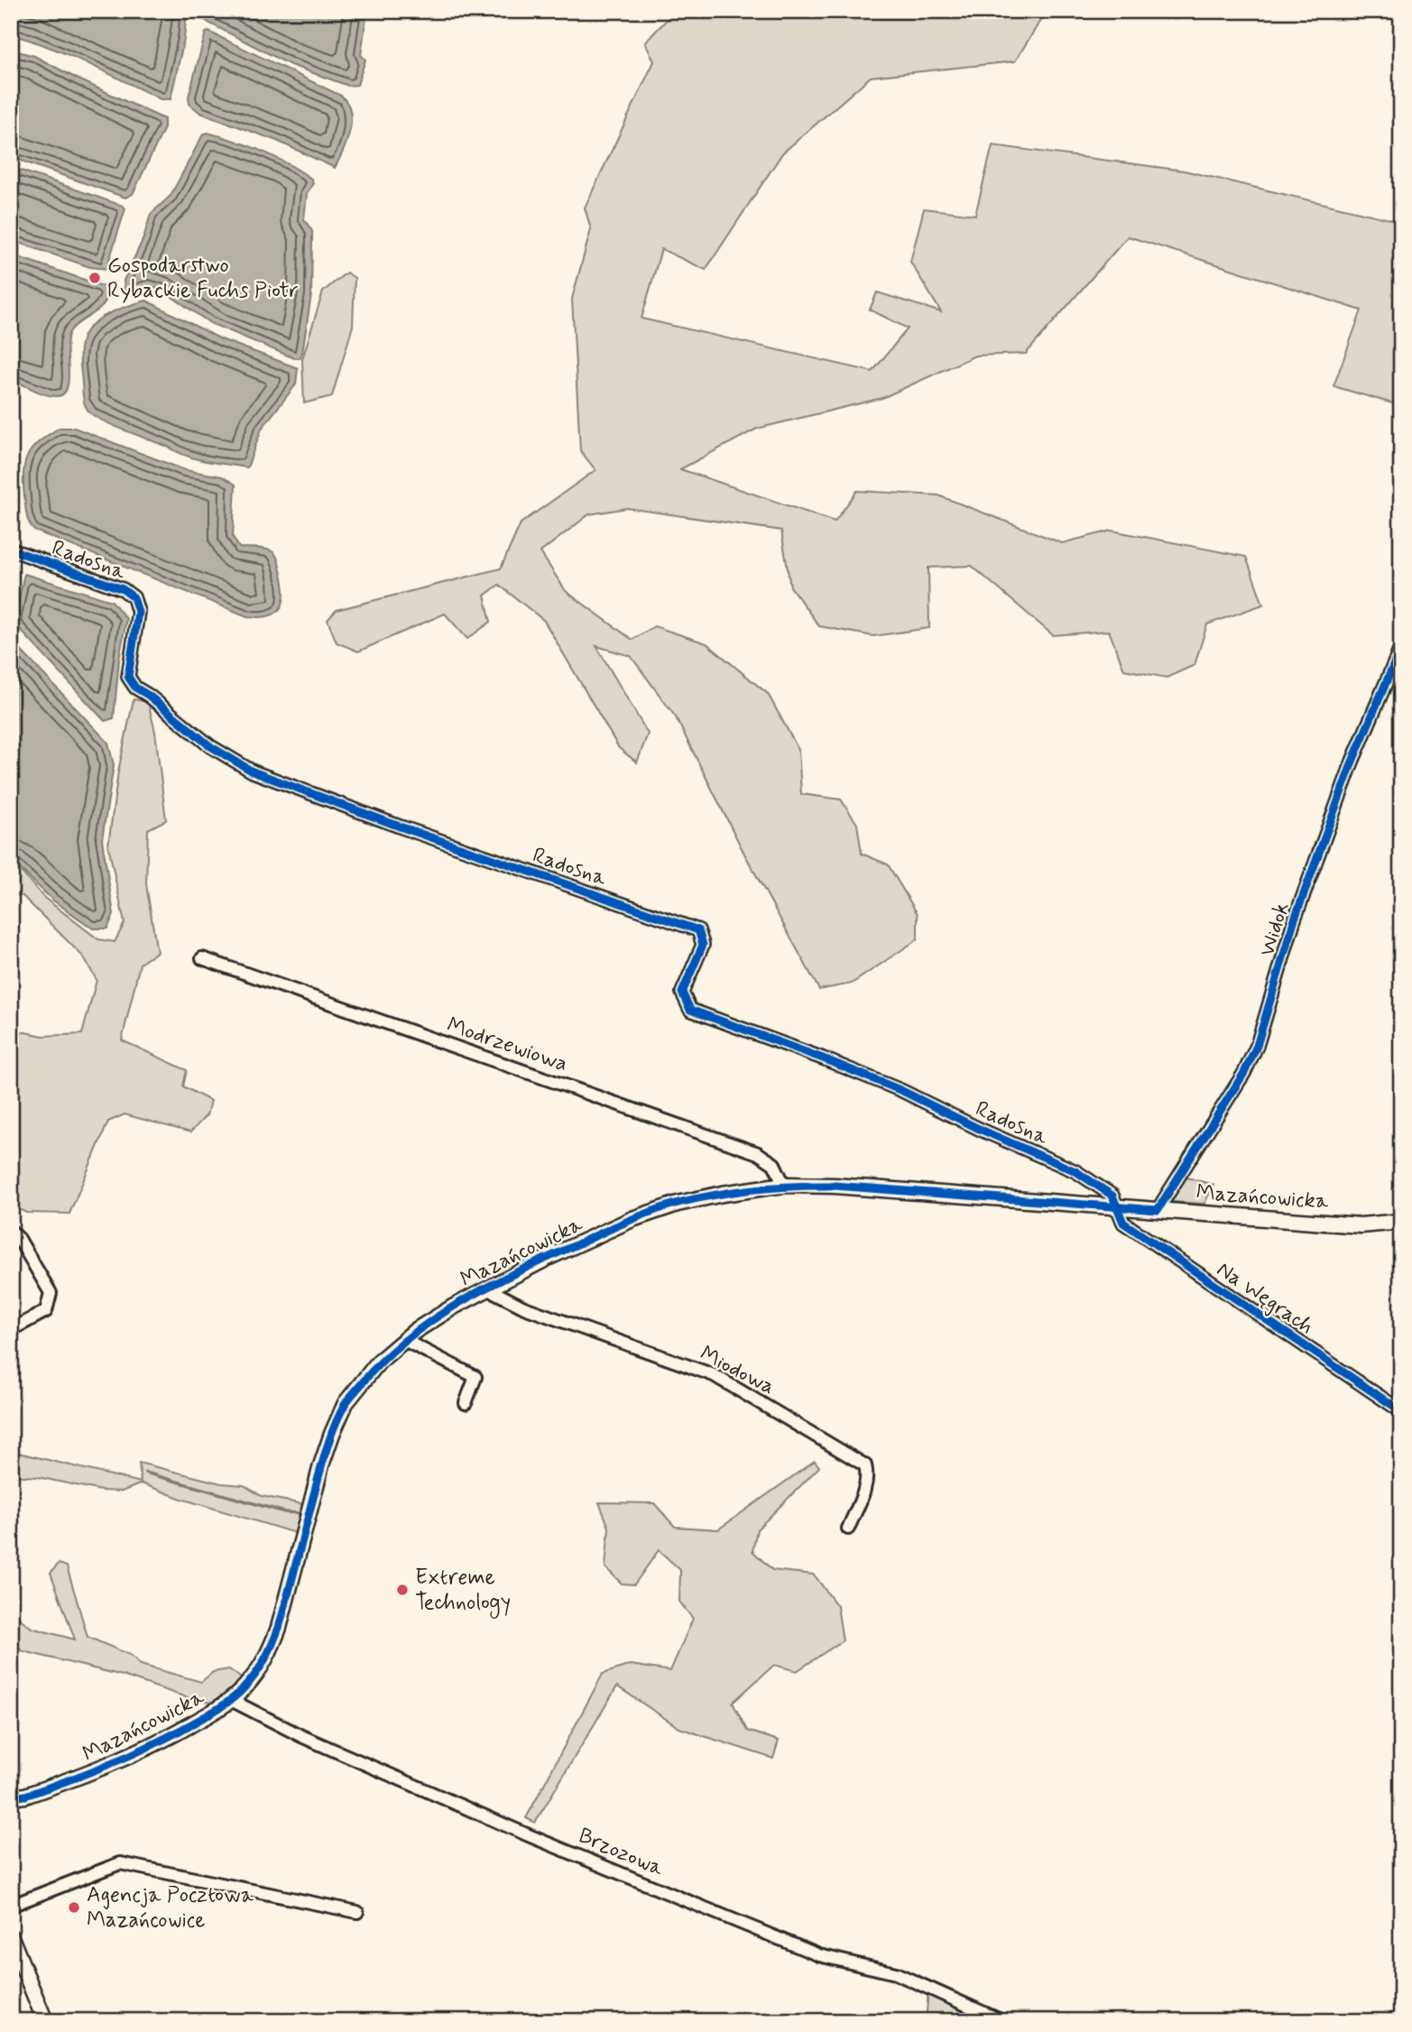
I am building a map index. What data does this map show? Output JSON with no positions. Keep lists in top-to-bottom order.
{
  "streets": {
    "street": [
      "Radosna",
      "Widok",
      "Modrzewiowa",
      "Mazańcowicka",
      "Na Węgrach",
      "Miodowa",
      "Brzozowa"
    ]
  },
  "crossings": [
    ["Radosna", "Mazańcowicka"],
    ["Radosna", "Na Węgrach"],
    ["Widok", "Mazańcowicka"],
    ["Modrzewiowa", "Mazańcowicka"],
    ["Mazańcowicka", "Na Węgrach"],
    ["Mazańcowicka", "Miodowa"],
    ["Mazańcowicka", "Brzozowa"]
  ],
  "places": ["Gospodarstwo Rybackie Fuchs Piotr", "Extreme Technology", "Agencja Pocztowa Mazańcowice"]
}
